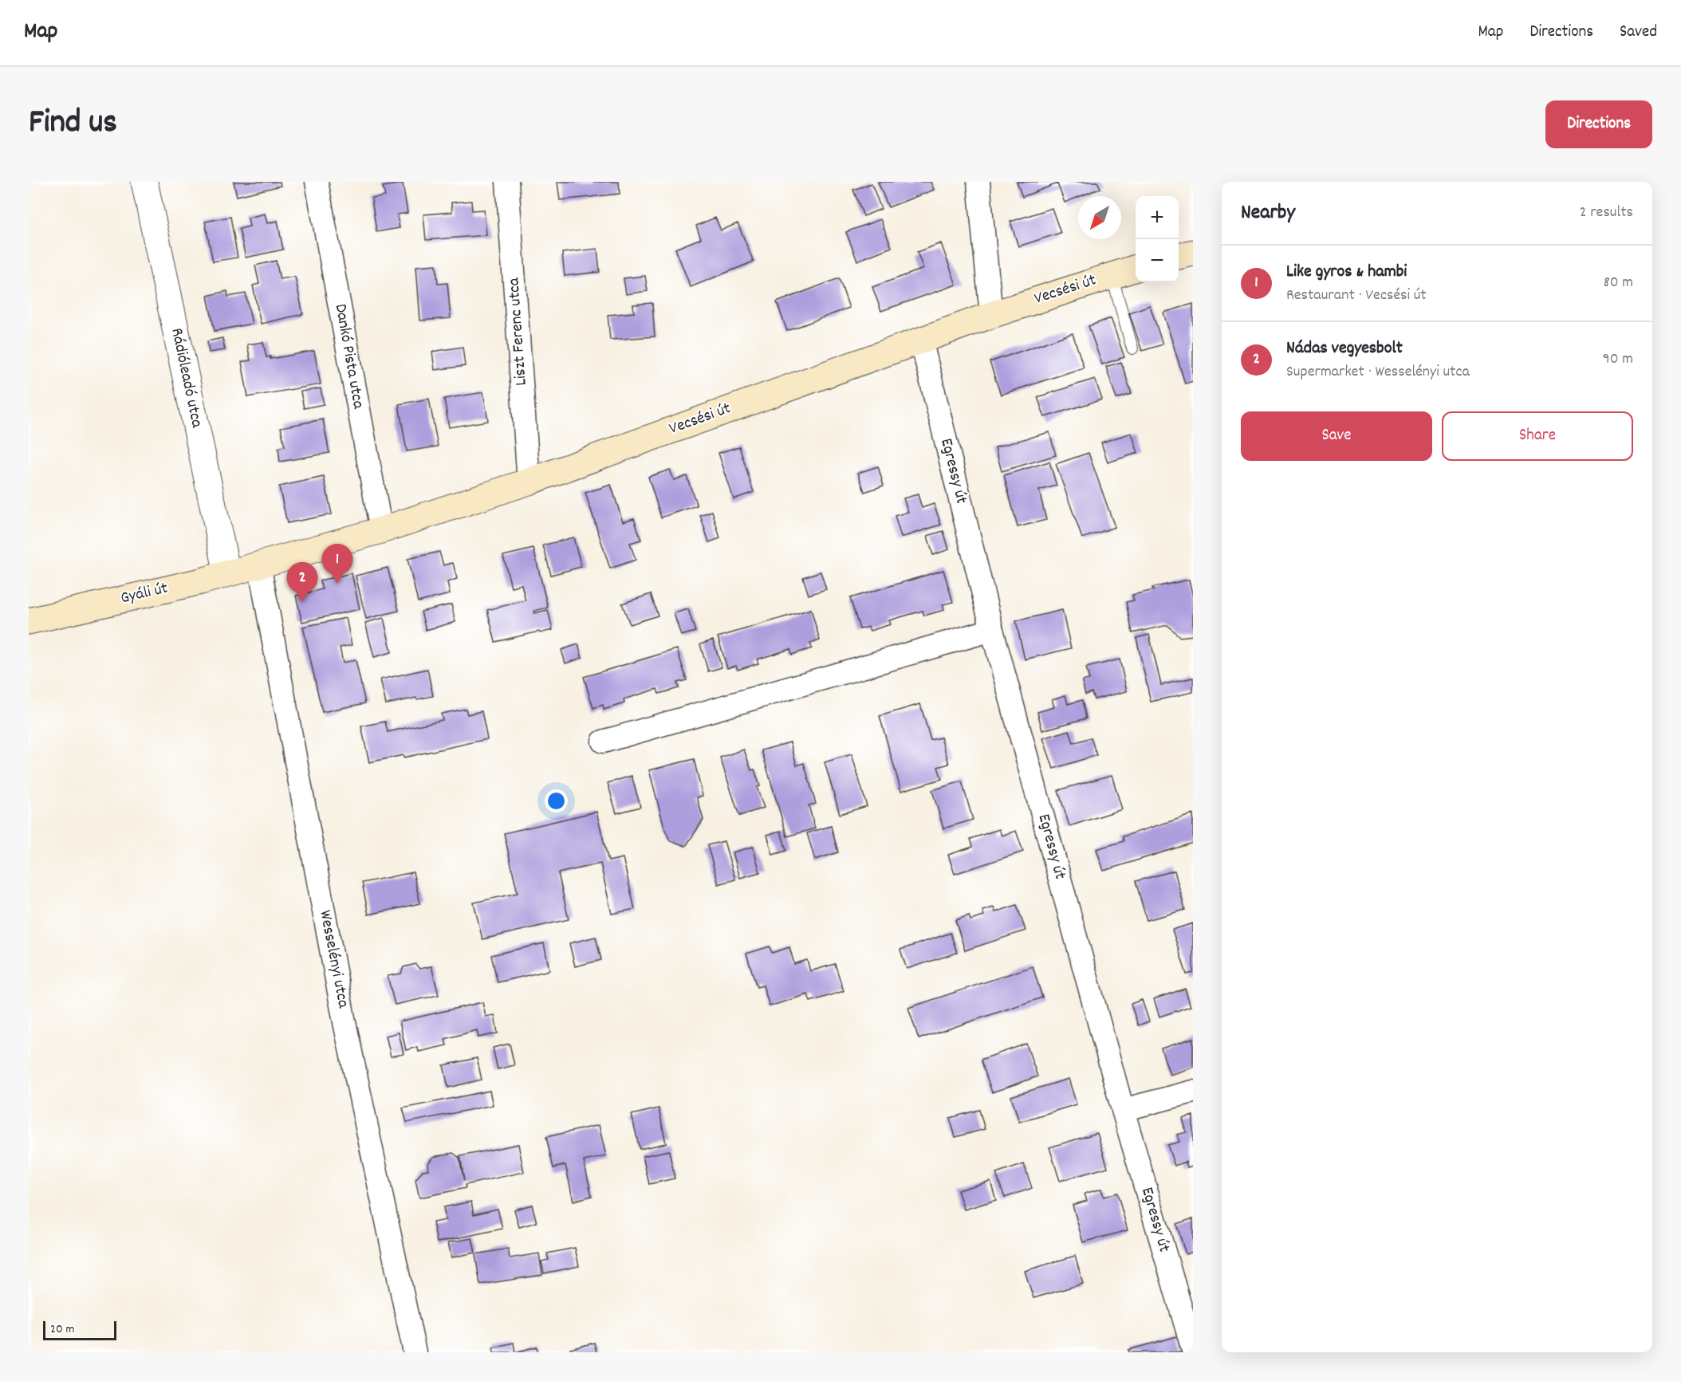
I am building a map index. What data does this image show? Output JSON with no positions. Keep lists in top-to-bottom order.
{
  "streets": {
    "main road": ["Vecsési út", "Gyáli út"],
    "street": [
      "Liszt Ferenc utca",
      "Dankó Pista utca",
      "Rádióleadó utca",
      "Egressy út",
      "Wesselényi utca"
    ]
  },
  "crossings": [
    ["Vecsési út", "Liszt Ferenc utca"],
    ["Vecsési út", "Dankó Pista utca"],
    ["Vecsési út", "Egressy út"],
    ["Vecsési út", "Gyáli út"],
    ["Vecsési út", "Wesselényi utca"],
    ["Rádióleadó utca", "Gyáli út"],
    ["Gyáli út", "Wesselényi utca"]
  ],
  "scale_bar": "20 m",
  "north": "bottom left",
  "page": {
    "header": "Map",
    "nav": ["Map", "Directions", "Saved"],
    "title": "Find us",
    "buttons": [
      "Directions",
      ["Save", "Share"]
    ],
    "heading": ["Nearby", "2 results"],
    "map_buttons": ["+", "−"],
    "list": [
      {
        "mark": "1",
        "name": "Like gyros & hambi",
        "note": "Restaurant · Vecsési út",
        "value": "80 m"
      },
      {
        "mark": "2",
        "name": "Nádas vegyesbolt",
        "note": "Supermarket · Wesselényi utca",
        "value": "90 m"
      }
    ],
    "pins": ["1", "2"],
    "scale": "20 m"
  }
}
